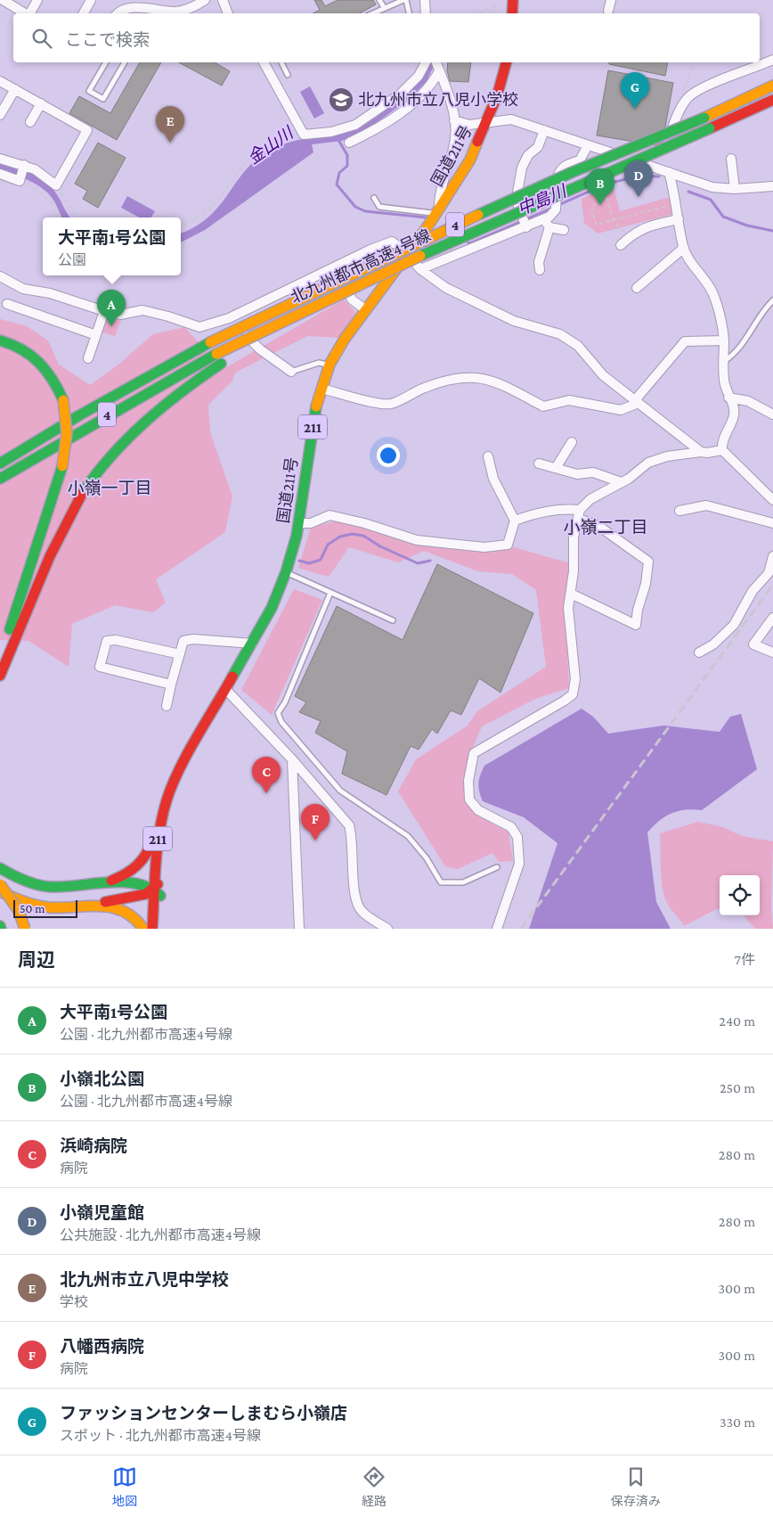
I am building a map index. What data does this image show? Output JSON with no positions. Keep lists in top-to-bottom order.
{
  "streets": {
    "highway": [
      "国道211号",
      "4",
      "北九州都市高速4号線",
      "211"
    ]
  },
  "districts": ["小嶺一丁目", "小嶺二丁目"],
  "water": ["金山川", "中島川"],
  "places": {
    "school or university": ["北九州市立八児小学校"]
  },
  "scale_bar": "50 m",
  "page": {
    "search": "ここで検索",
    "pins": [
      "G",
      "E",
      "D",
      "B",
      "A",
      "C",
      "F"
    ],
    "popup": ["大平南1号公園", "公園"],
    "scale": "50 m",
    "heading": ["周辺", "7件"],
    "list": [
      {
        "mark": "A",
        "name": "大平南1号公園",
        "note": "公園 · 北九州都市高速4号線",
        "value": "240 m"
      },
      {
        "mark": "B",
        "name": "小嶺北公園",
        "note": "公園 · 北九州都市高速4号線",
        "value": "250 m"
      },
      {
        "mark": "C",
        "name": "浜崎病院",
        "note": "病院",
        "value": "280 m"
      },
      {
        "mark": "D",
        "name": "小嶺児童館",
        "note": "公共施設 · 北九州都市高速4号線",
        "value": "280 m"
      },
      {
        "mark": "E",
        "name": "北九州市立八児中学校",
        "note": "学校",
        "value": "300 m"
      },
      {
        "mark": "F",
        "name": "八幡西病院",
        "note": "病院",
        "value": "300 m"
      },
      {
        "mark": "G",
        "name": "ファッションセンターしまむら小嶺店",
        "note": "スポット · 北九州都市高速4号線",
        "value": "330 m"
      }
    ],
    "nav": ["地図", "経路", "保存済み"]
  }
}
